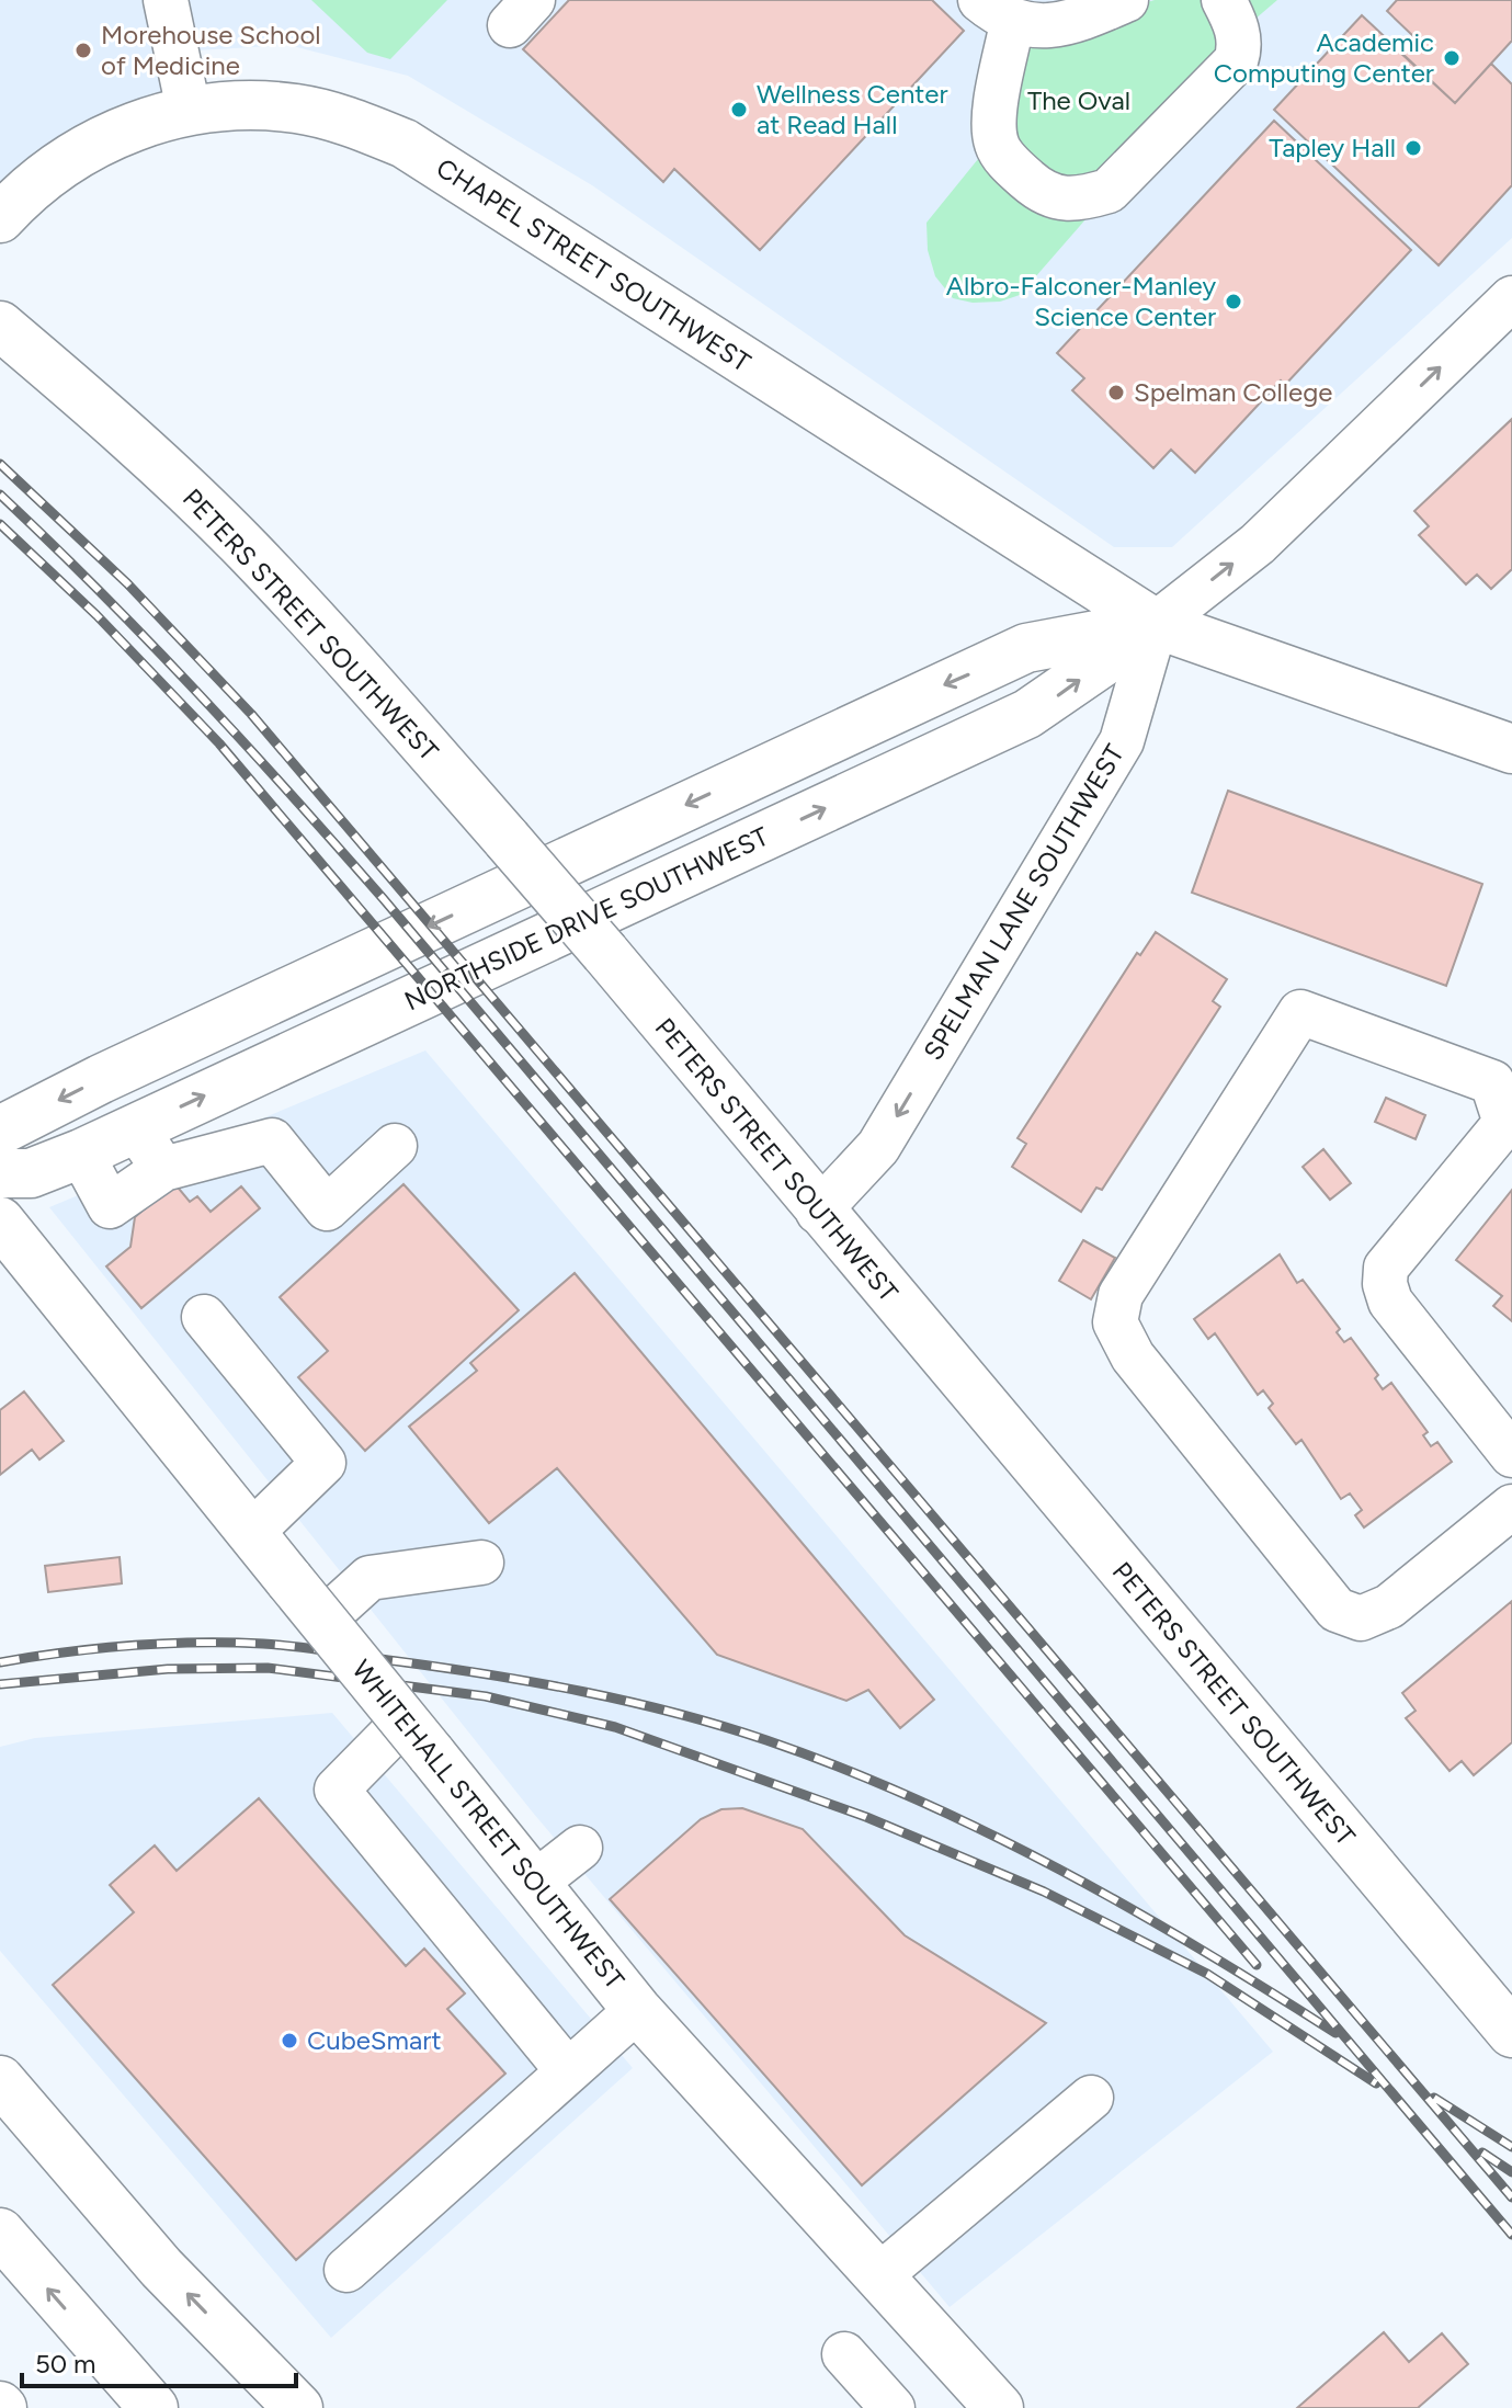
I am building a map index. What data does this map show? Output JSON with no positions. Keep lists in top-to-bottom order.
{
  "streets": {
    "main road": [
      "CHAPEL STREET SOUTHWEST",
      "PETERS STREET SOUTHWEST",
      "NORTHSIDE DRIVE SOUTHWEST",
      "WHITEHALL STREET SOUTHWEST"
    ],
    "street": ["SPELMAN LANE SOUTHWEST"]
  },
  "crossings": [
    ["CHAPEL STREET SOUTHWEST", "SPELMAN LANE SOUTHWEST"],
    ["CHAPEL STREET SOUTHWEST", "NORTHSIDE DRIVE SOUTHWEST"],
    ["PETERS STREET SOUTHWEST", "SPELMAN LANE SOUTHWEST"],
    ["SPELMAN LANE SOUTHWEST", "NORTHSIDE DRIVE SOUTHWEST"]
  ],
  "one_way": ["SPELMAN LANE SOUTHWEST"],
  "parks": ["The Oval"],
  "places": [
    "Morehouse School of Medicine",
    "Academic Computing Center",
    "Wellness Center at Read Hall",
    "Tapley Hall",
    "Albro-Falconer-Manley Science Center",
    "Spelman College",
    "CubeSmart"
  ],
  "scale_bar": "50 m"
}
